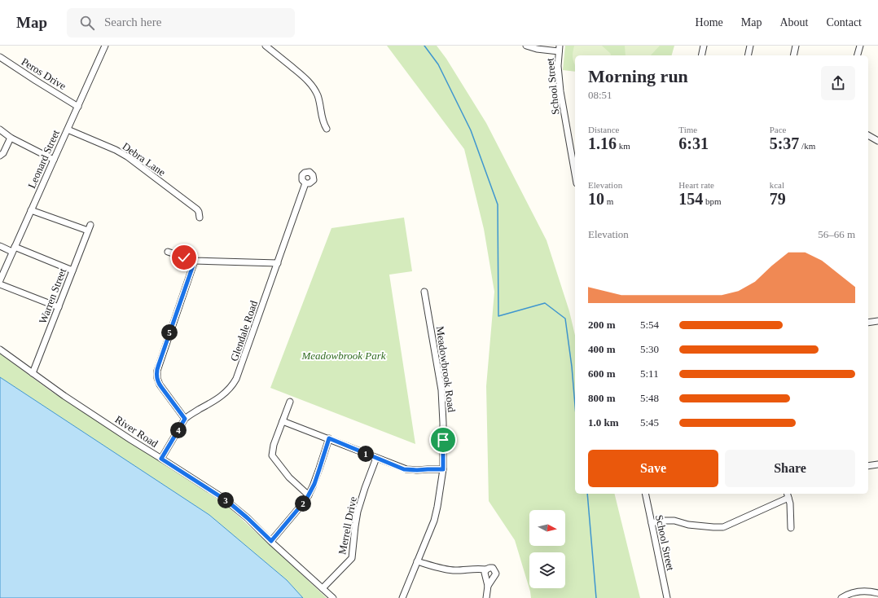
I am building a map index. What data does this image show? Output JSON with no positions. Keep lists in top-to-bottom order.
{
  "streets": {
    "street": [
      "Peros Drive",
      "School Street",
      "Leonard Street",
      "Debra Lane",
      "Warren Street",
      "Glendale Road",
      "Meadowbrook Road",
      "River Road",
      "Merrell Drive"
    ]
  },
  "crossings": [
    ["Peros Drive", "Leonard Street"],
    ["Leonard Street", "Debra Lane"],
    ["Leonard Street", "Warren Street"],
    ["Warren Street", "River Road"],
    ["Glendale Road", "River Road"],
    ["River Road", "Merrell Drive"]
  ],
  "parks": ["Meadowbrook Park"],
  "north": "right",
  "page": {
    "header": "Map",
    "search": "Search here",
    "nav": [
      "Home",
      "Map",
      "About",
      "Contact"
    ],
    "heading": ["Morning run", "08:51"],
    "stats": [
      ["Distance", "1.16 km"],
      ["Time", "6:31"],
      ["Pace", "5:37 /km"],
      ["Elevation", "10 m"],
      ["Heart rate", "154 bpm"],
      ["kcal", "79"]
    ],
    "chart": ["Elevation", "56–66 m"],
    "list": [
      {
        "name": "200 m",
        "note": "5:54"
      },
      {
        "name": "400 m",
        "note": "5:30"
      },
      {
        "name": "600 m",
        "note": "5:11"
      },
      {
        "name": "800 m",
        "note": "5:48"
      },
      {
        "name": "1.0 km",
        "note": "5:45"
      }
    ],
    "pins": [
      "5",
      "4",
      "1",
      "3",
      "2"
    ],
    "buttons": ["Save", "Share"]
  }
}
